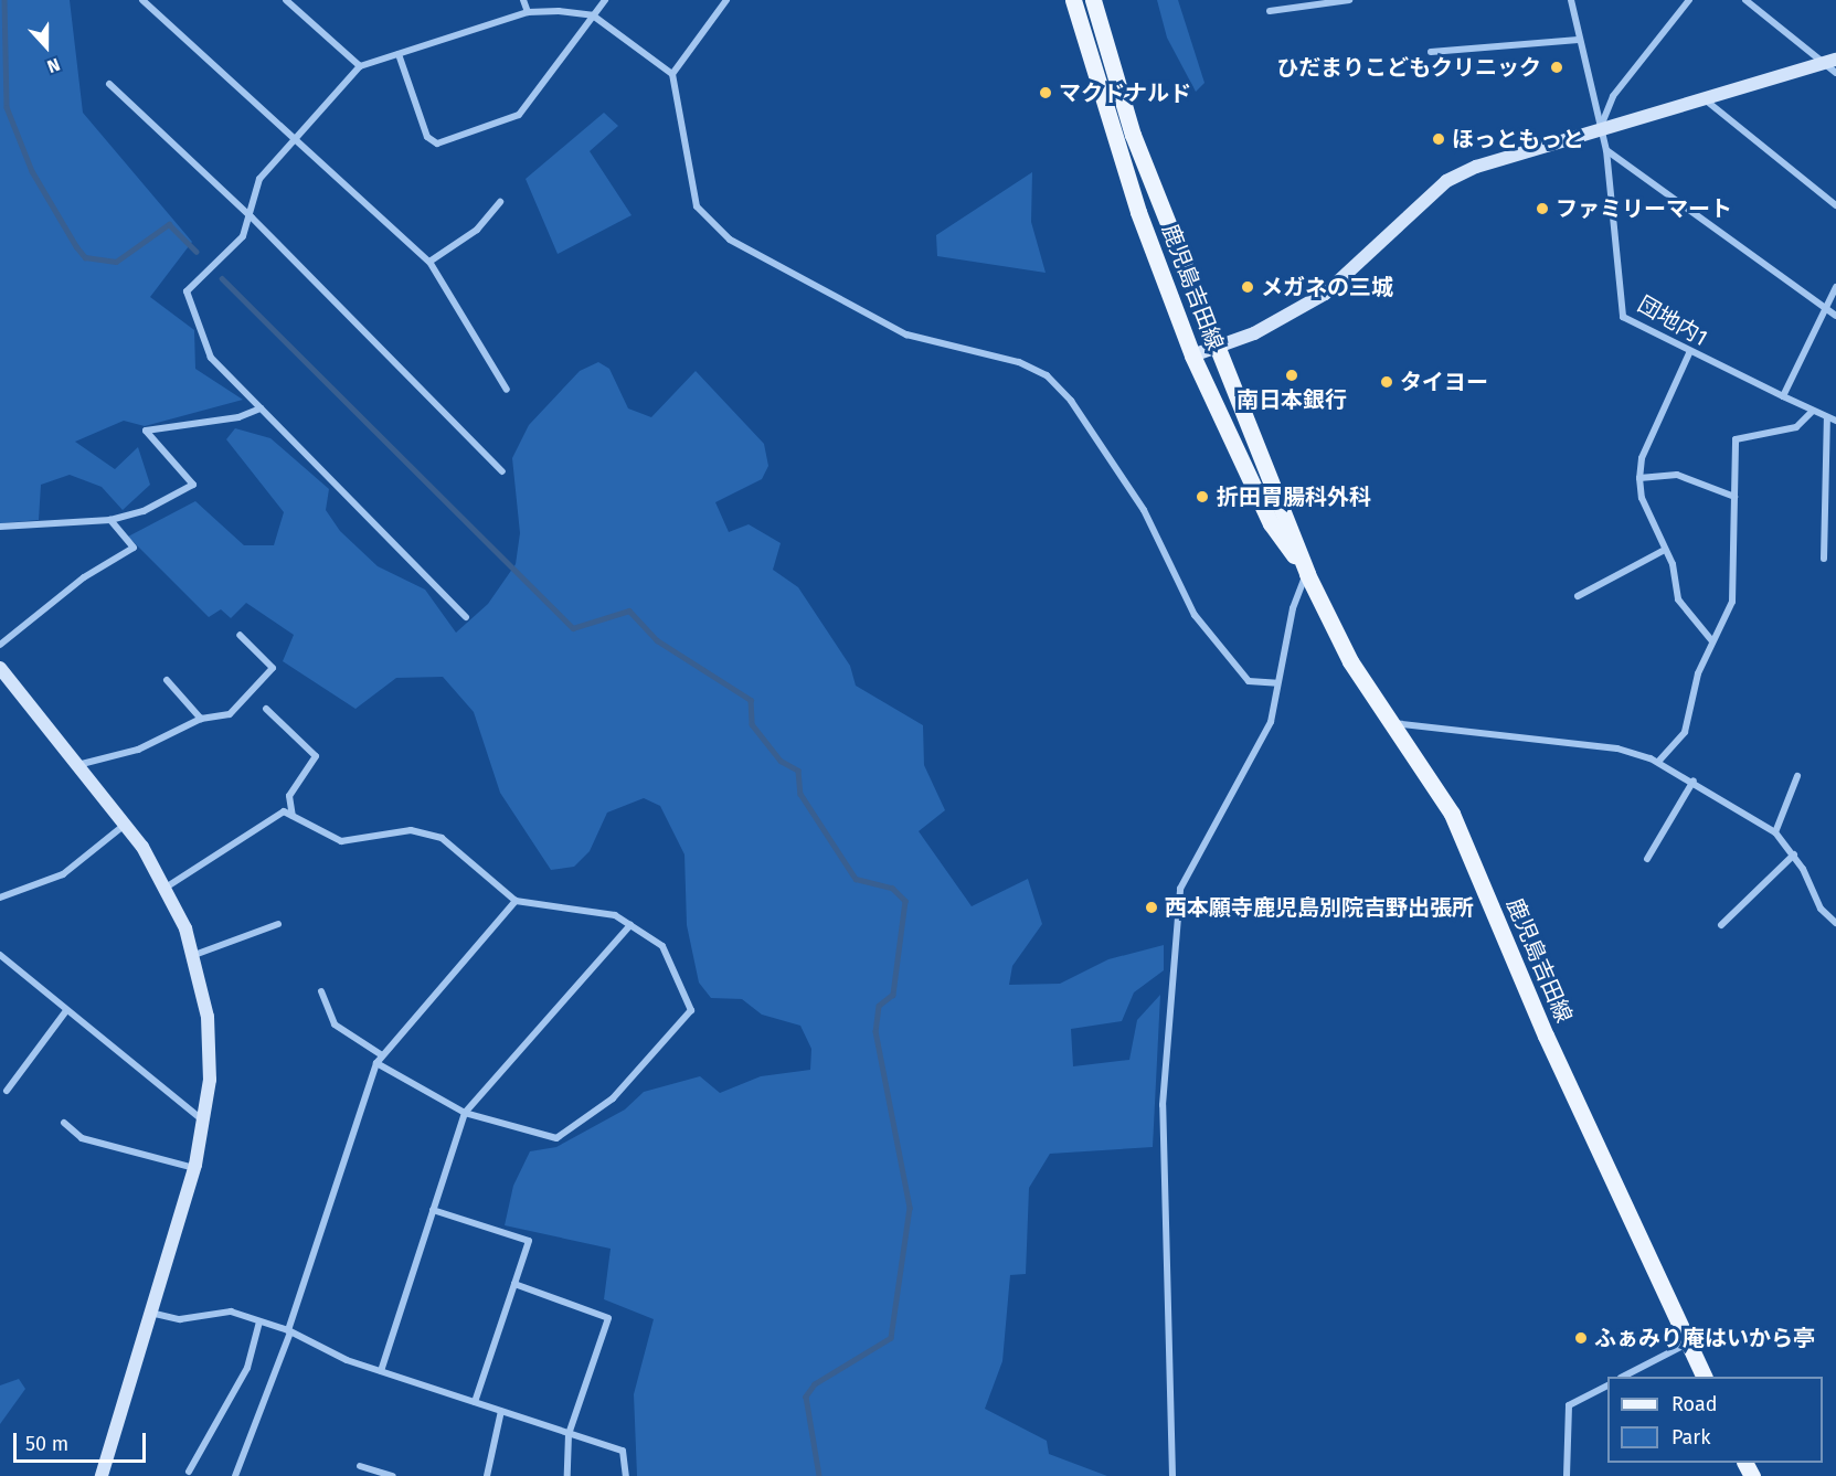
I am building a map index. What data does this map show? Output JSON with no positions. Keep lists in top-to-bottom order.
{
  "streets": {
    "main road": ["鹿児島吉田線"],
    "street": ["団地内1"]
  },
  "places": [
    "ひだまりこどもクリニック",
    "マクドナルド",
    "ほっともっと",
    "ファミリーマート",
    "メガネの三城",
    "南日本銀行",
    "タイヨー",
    "折田胃腸科外科",
    "西本願寺鹿児島別院吉野出張所",
    "ふぁみり庵はいから亭"
  ],
  "legend": ["Road", "Park"],
  "scale_bar": "50 m",
  "north": "bottom"
}
